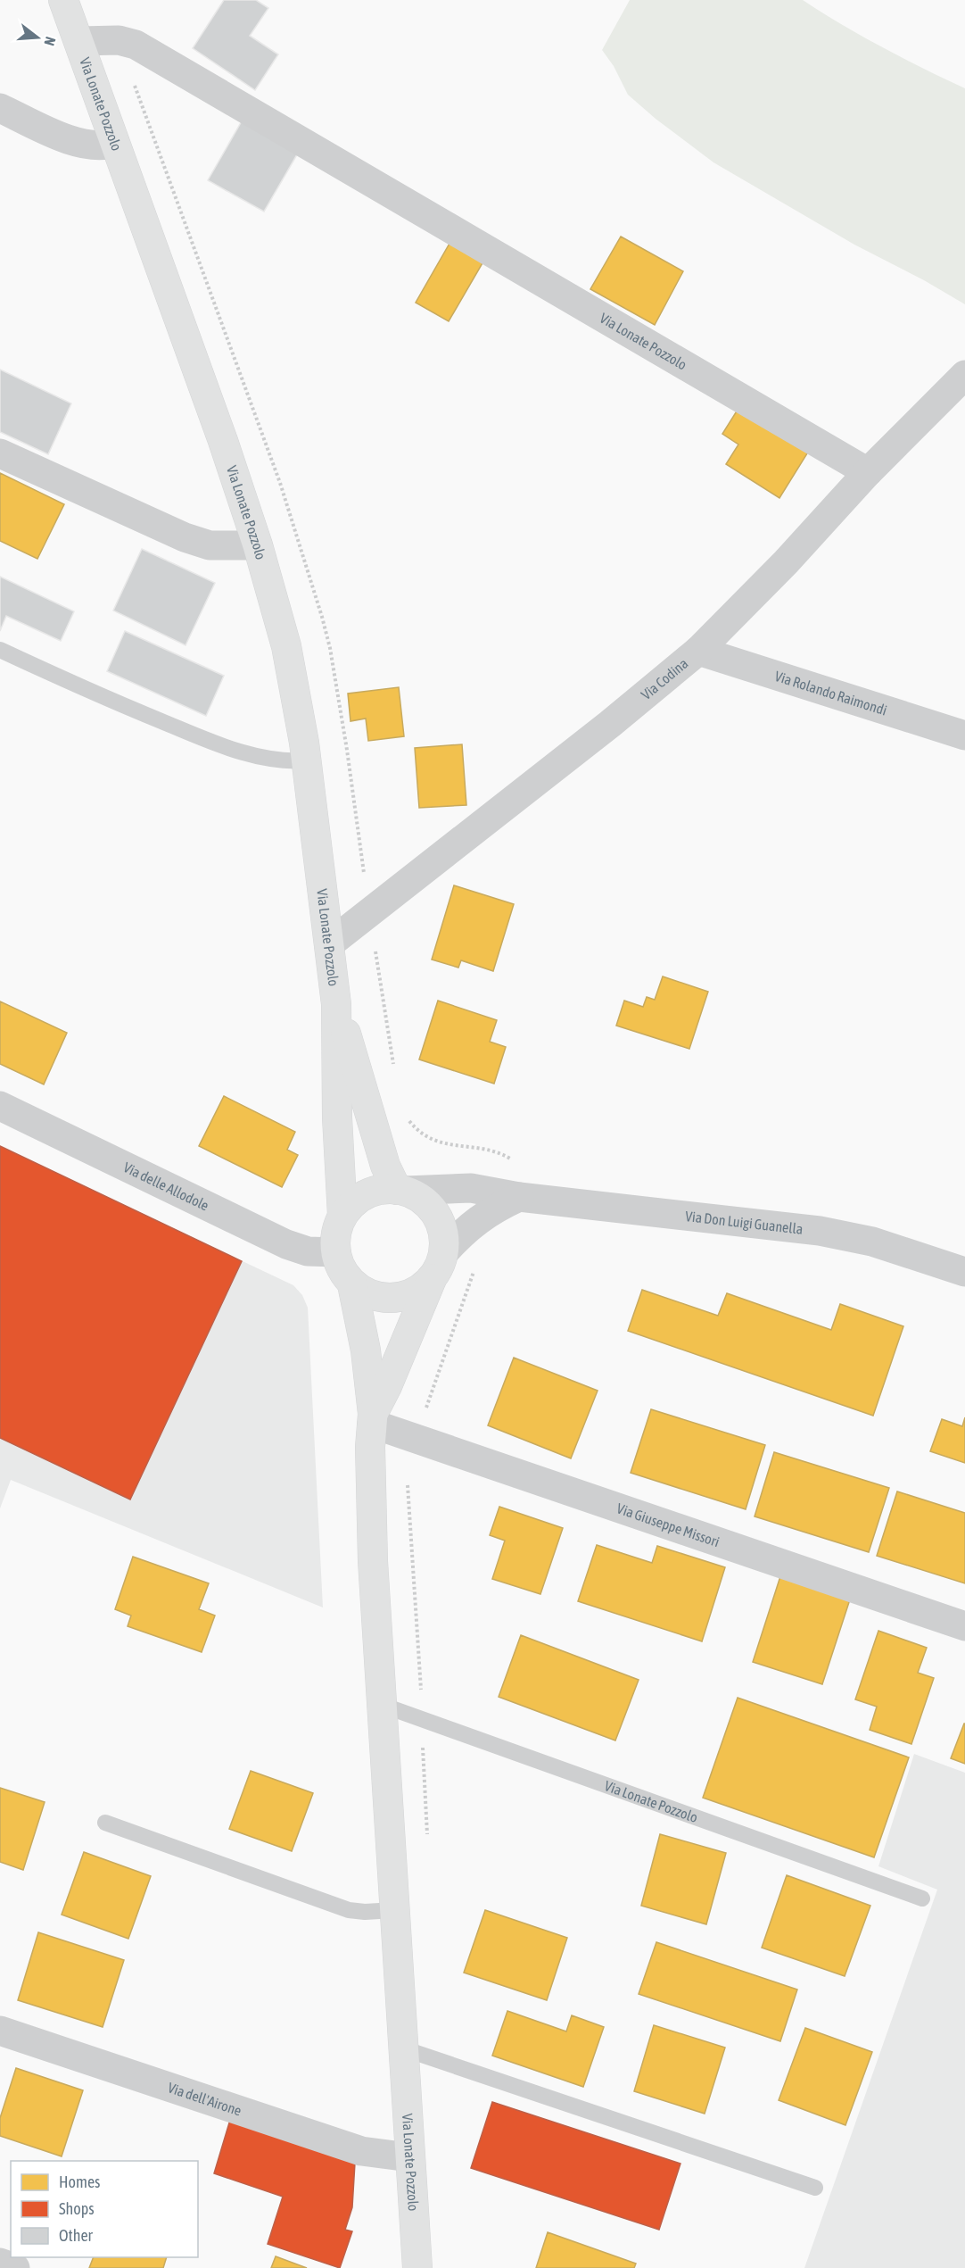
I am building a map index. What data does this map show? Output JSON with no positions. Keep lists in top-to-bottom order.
{
  "streets": {
    "street": [
      "Via Lonate Pozzolo",
      "Via Codina",
      "Via Rolando Raimondi",
      "Via delle Allodole",
      "Via Don Luigi Guanella",
      "Via Giuseppe Missori",
      "Via dell'Airone"
    ]
  },
  "crossings": [
    ["Via Lonate Pozzolo", "Via Codina"],
    ["Via Lonate Pozzolo", "Via Giuseppe Missori"],
    ["Via Lonate Pozzolo", "Via dell'Airone"],
    ["Via Codina", "Via Rolando Raimondi"],
    ["Via delle Allodole", "Via Don Luigi Guanella"]
  ],
  "legend": ["Homes", "Shops", "Other"],
  "north": "right"
}
